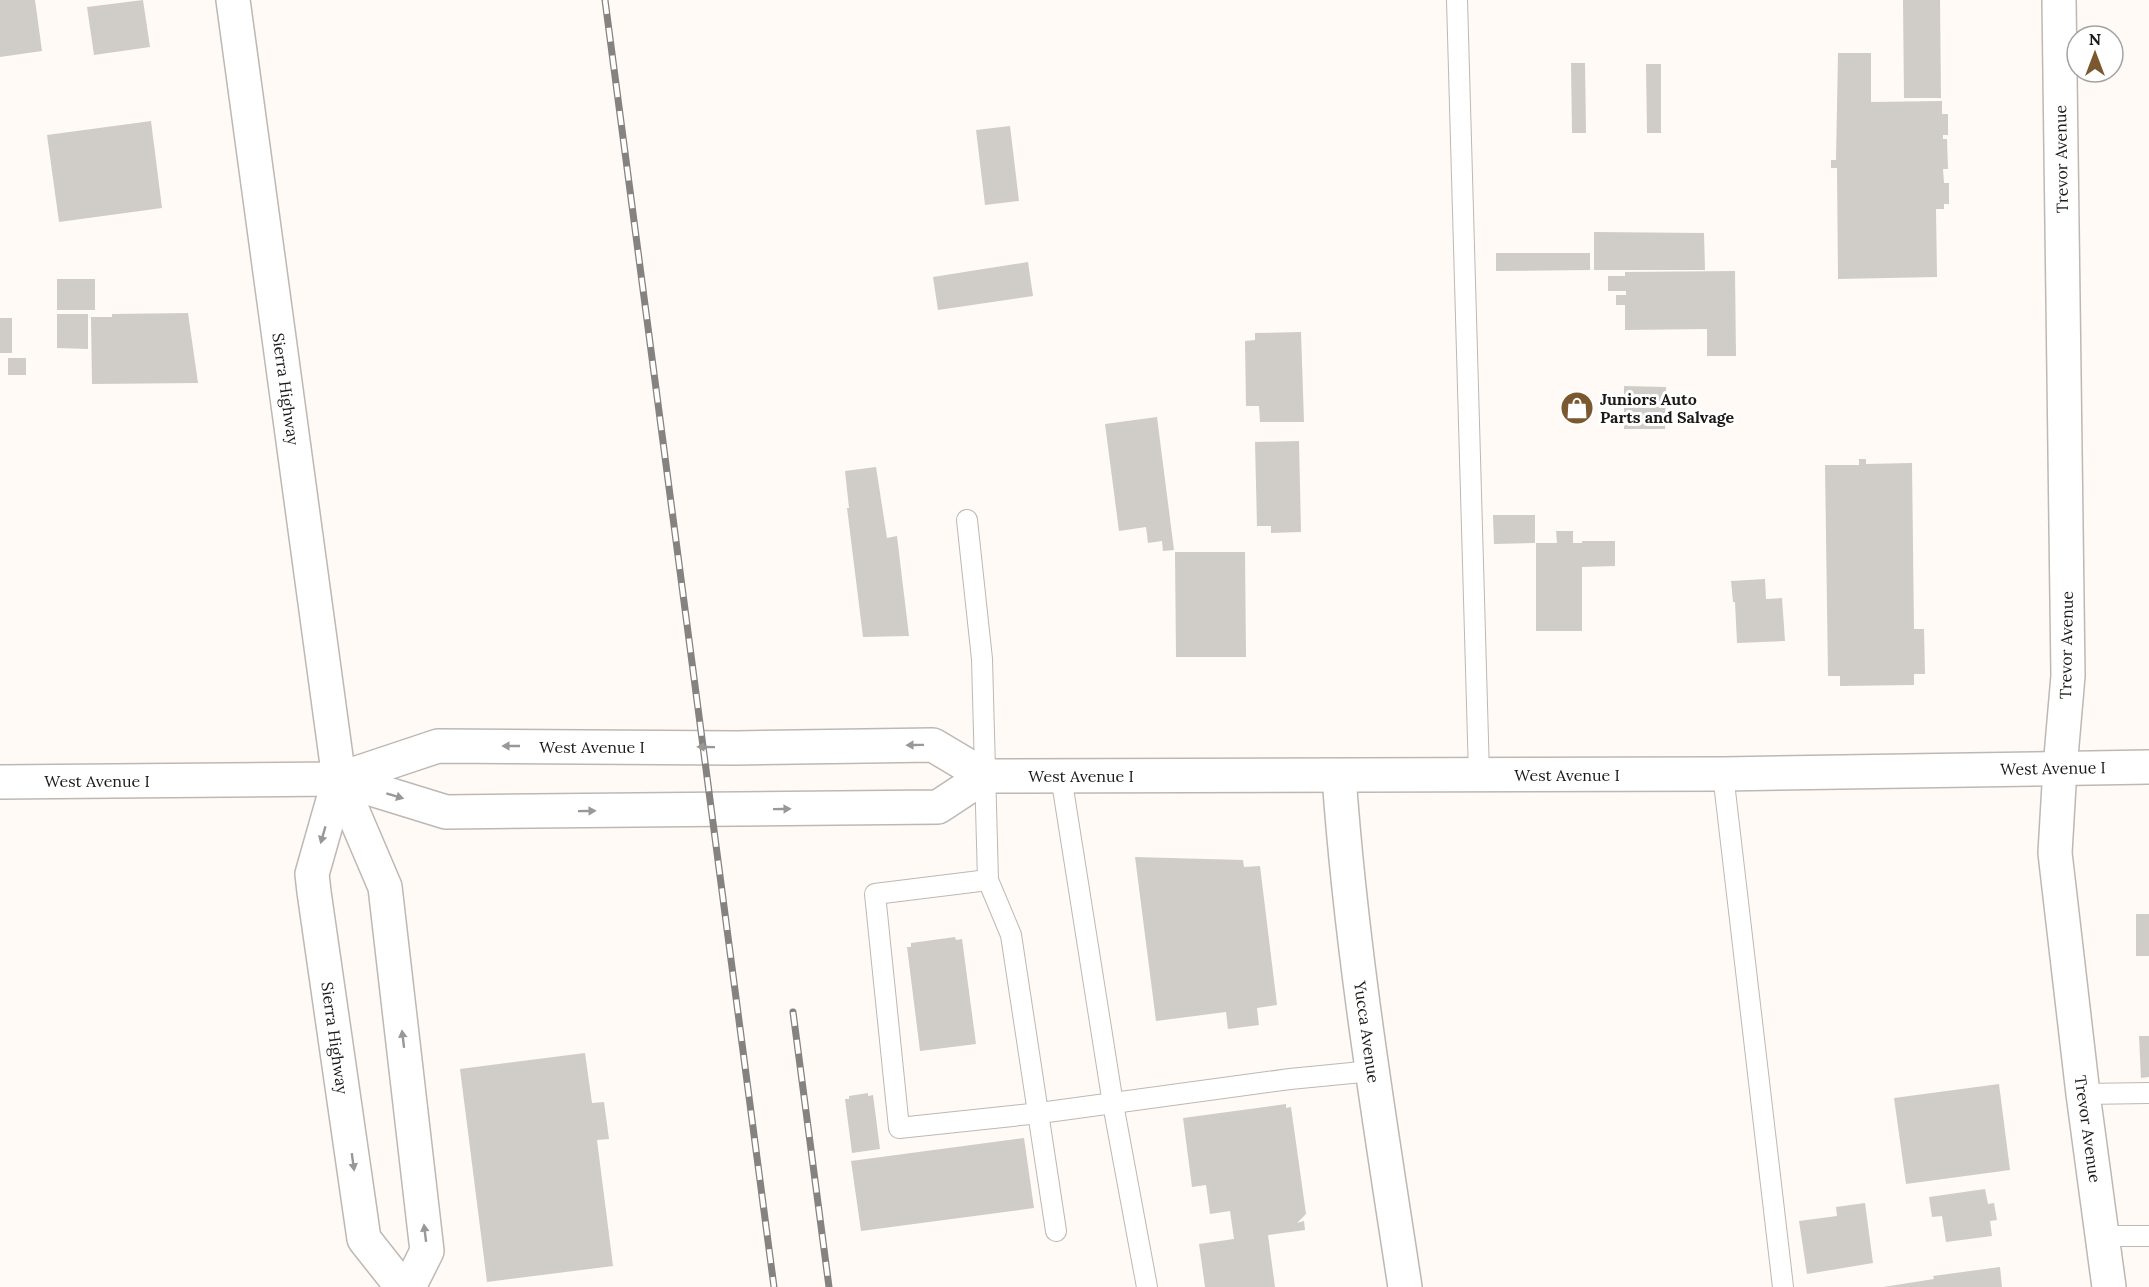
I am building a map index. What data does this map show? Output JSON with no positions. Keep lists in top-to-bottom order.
{
  "streets": {
    "main road": [
      "Trevor Avenue",
      "Sierra Highway",
      "West Avenue I",
      "Yucca Avenue"
    ]
  },
  "crossings": [
    ["Trevor Avenue", "West Avenue I"],
    ["Sierra Highway", "West Avenue I"],
    ["West Avenue I", "Yucca Avenue"]
  ],
  "places": {
    "shop": ["Juniors Auto Parts and Salvage"]
  },
  "north": "top"
}
